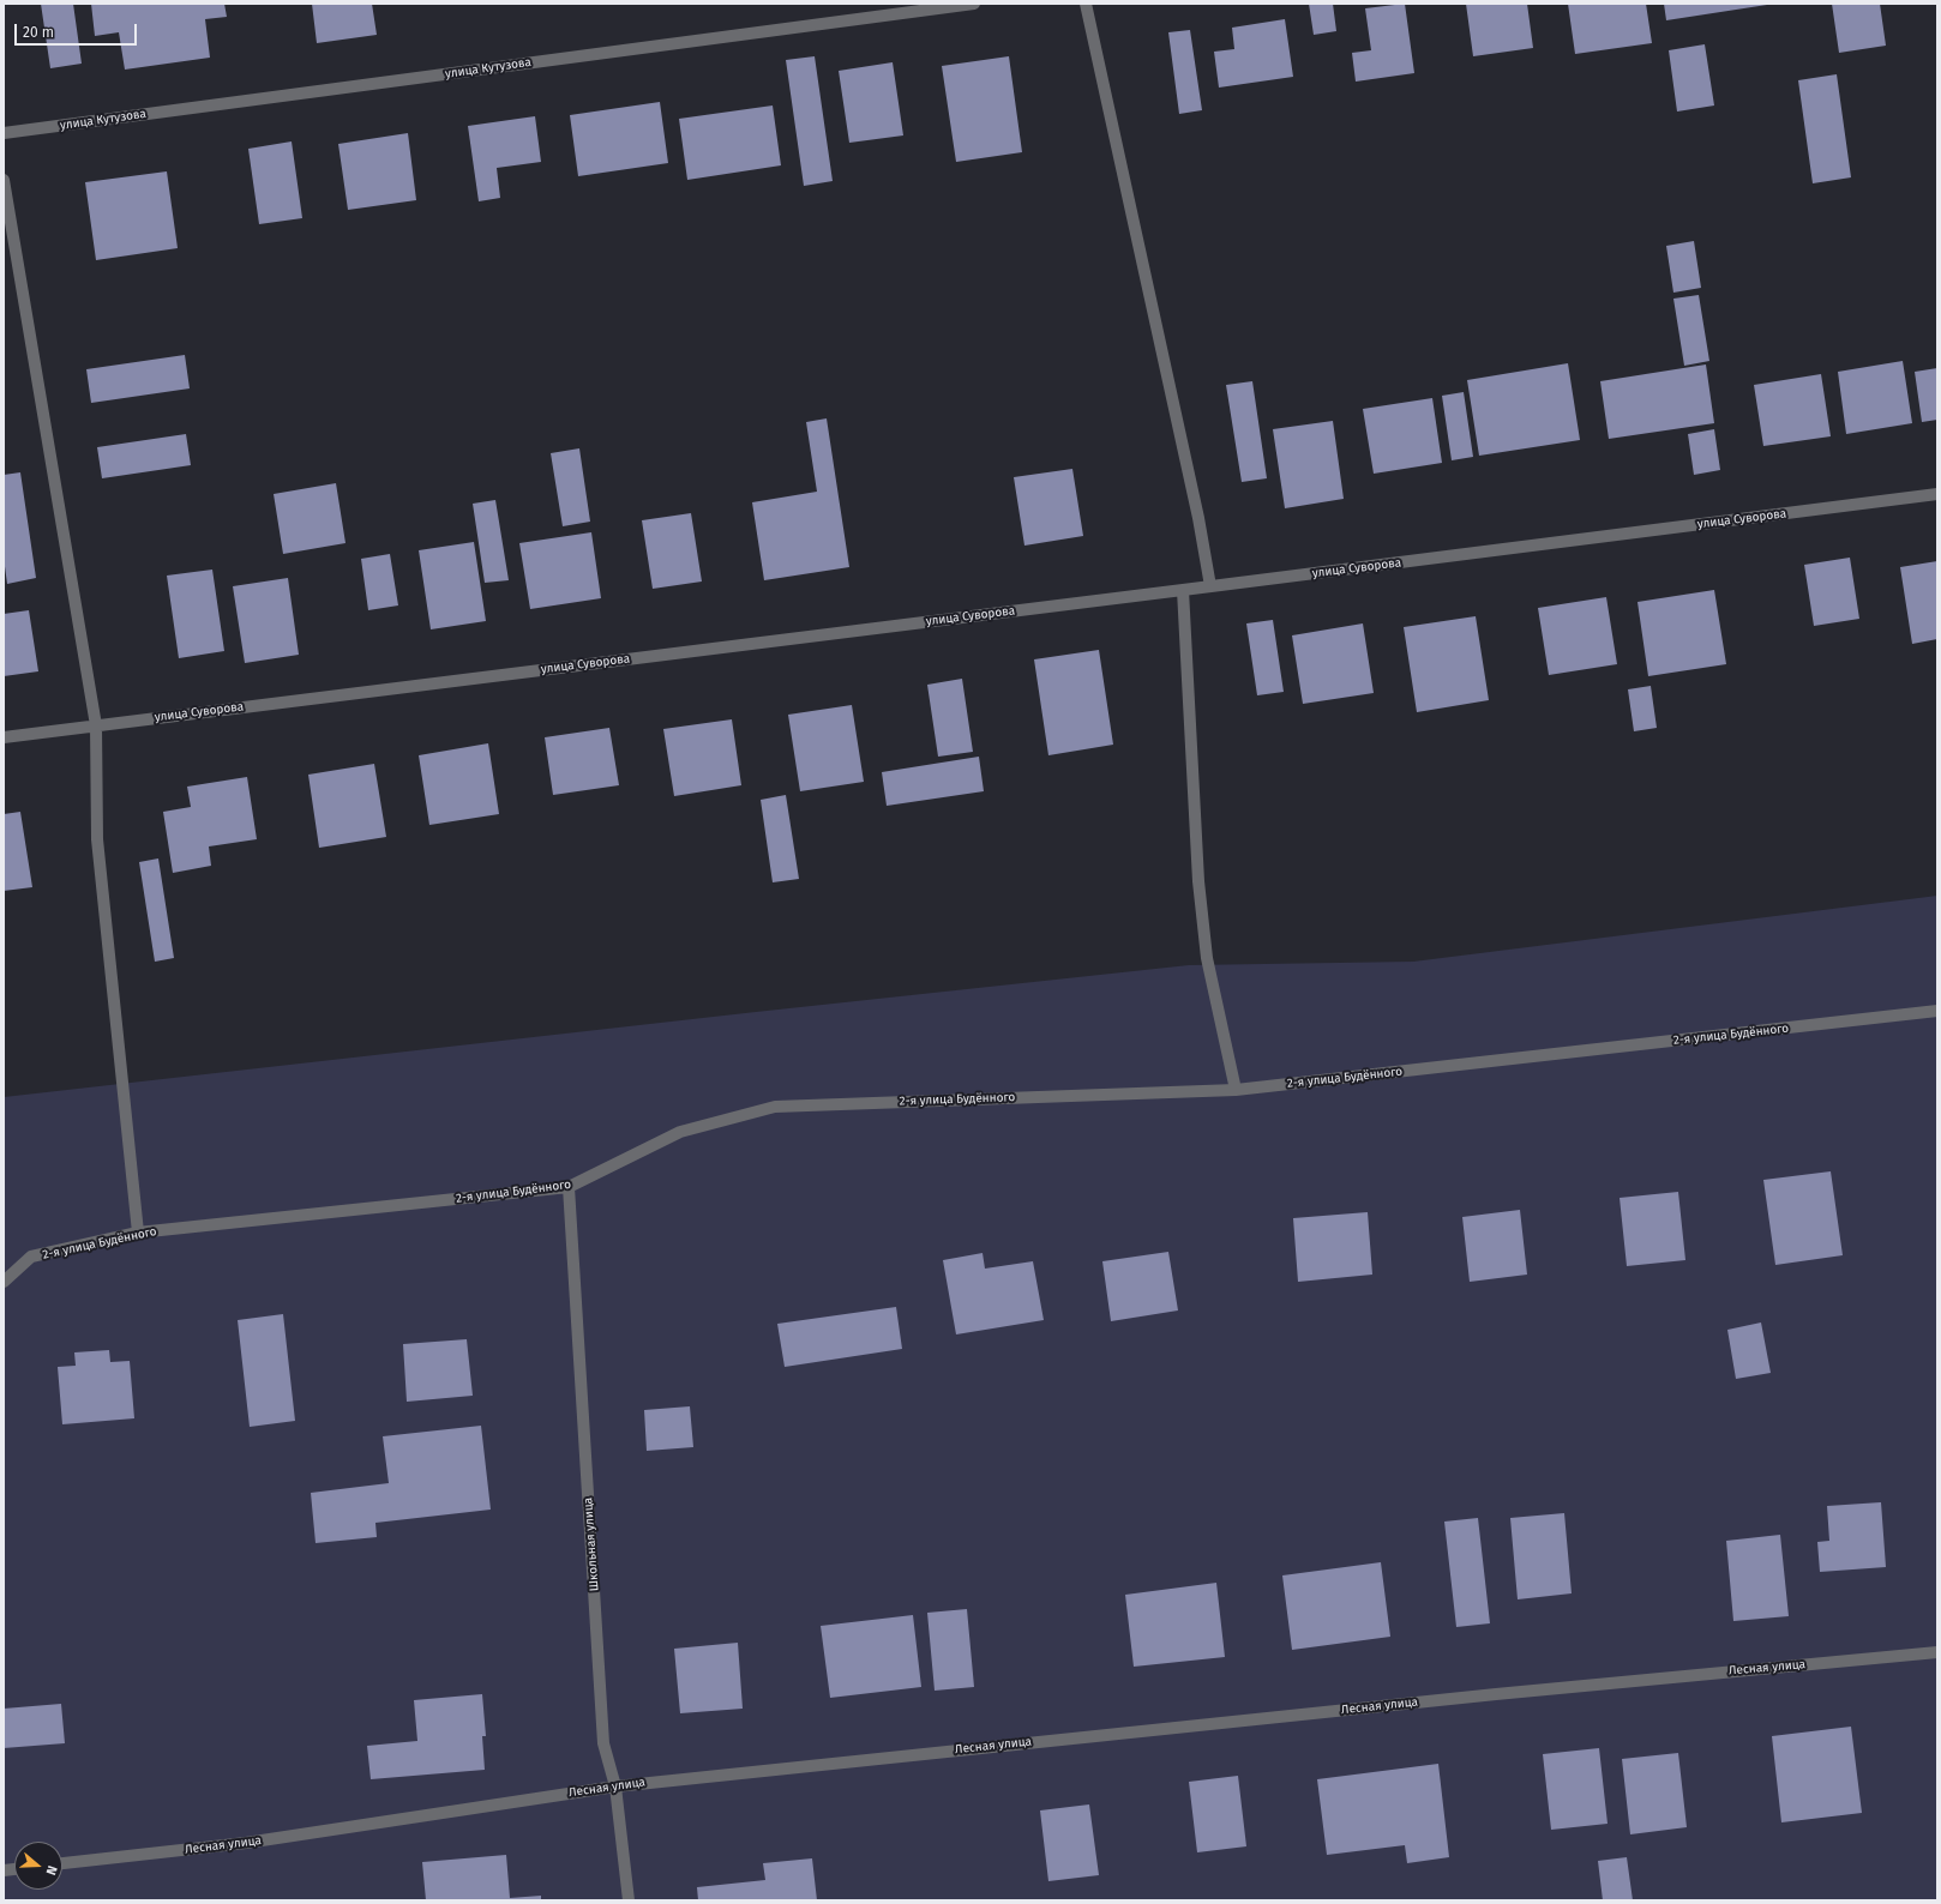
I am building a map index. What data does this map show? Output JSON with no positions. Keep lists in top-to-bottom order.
{
  "streets": {
    "street": [
      "улица Кутузова",
      "улица Суворова",
      "2-я улица Будённого",
      "Школьная улица",
      "Лесная улица"
    ]
  },
  "crossings": [
    ["2-я улица Будённого", "Школьная улица"],
    ["Школьная улица", "Лесная улица"]
  ],
  "scale_bar": "20 m",
  "north": "right"
}
